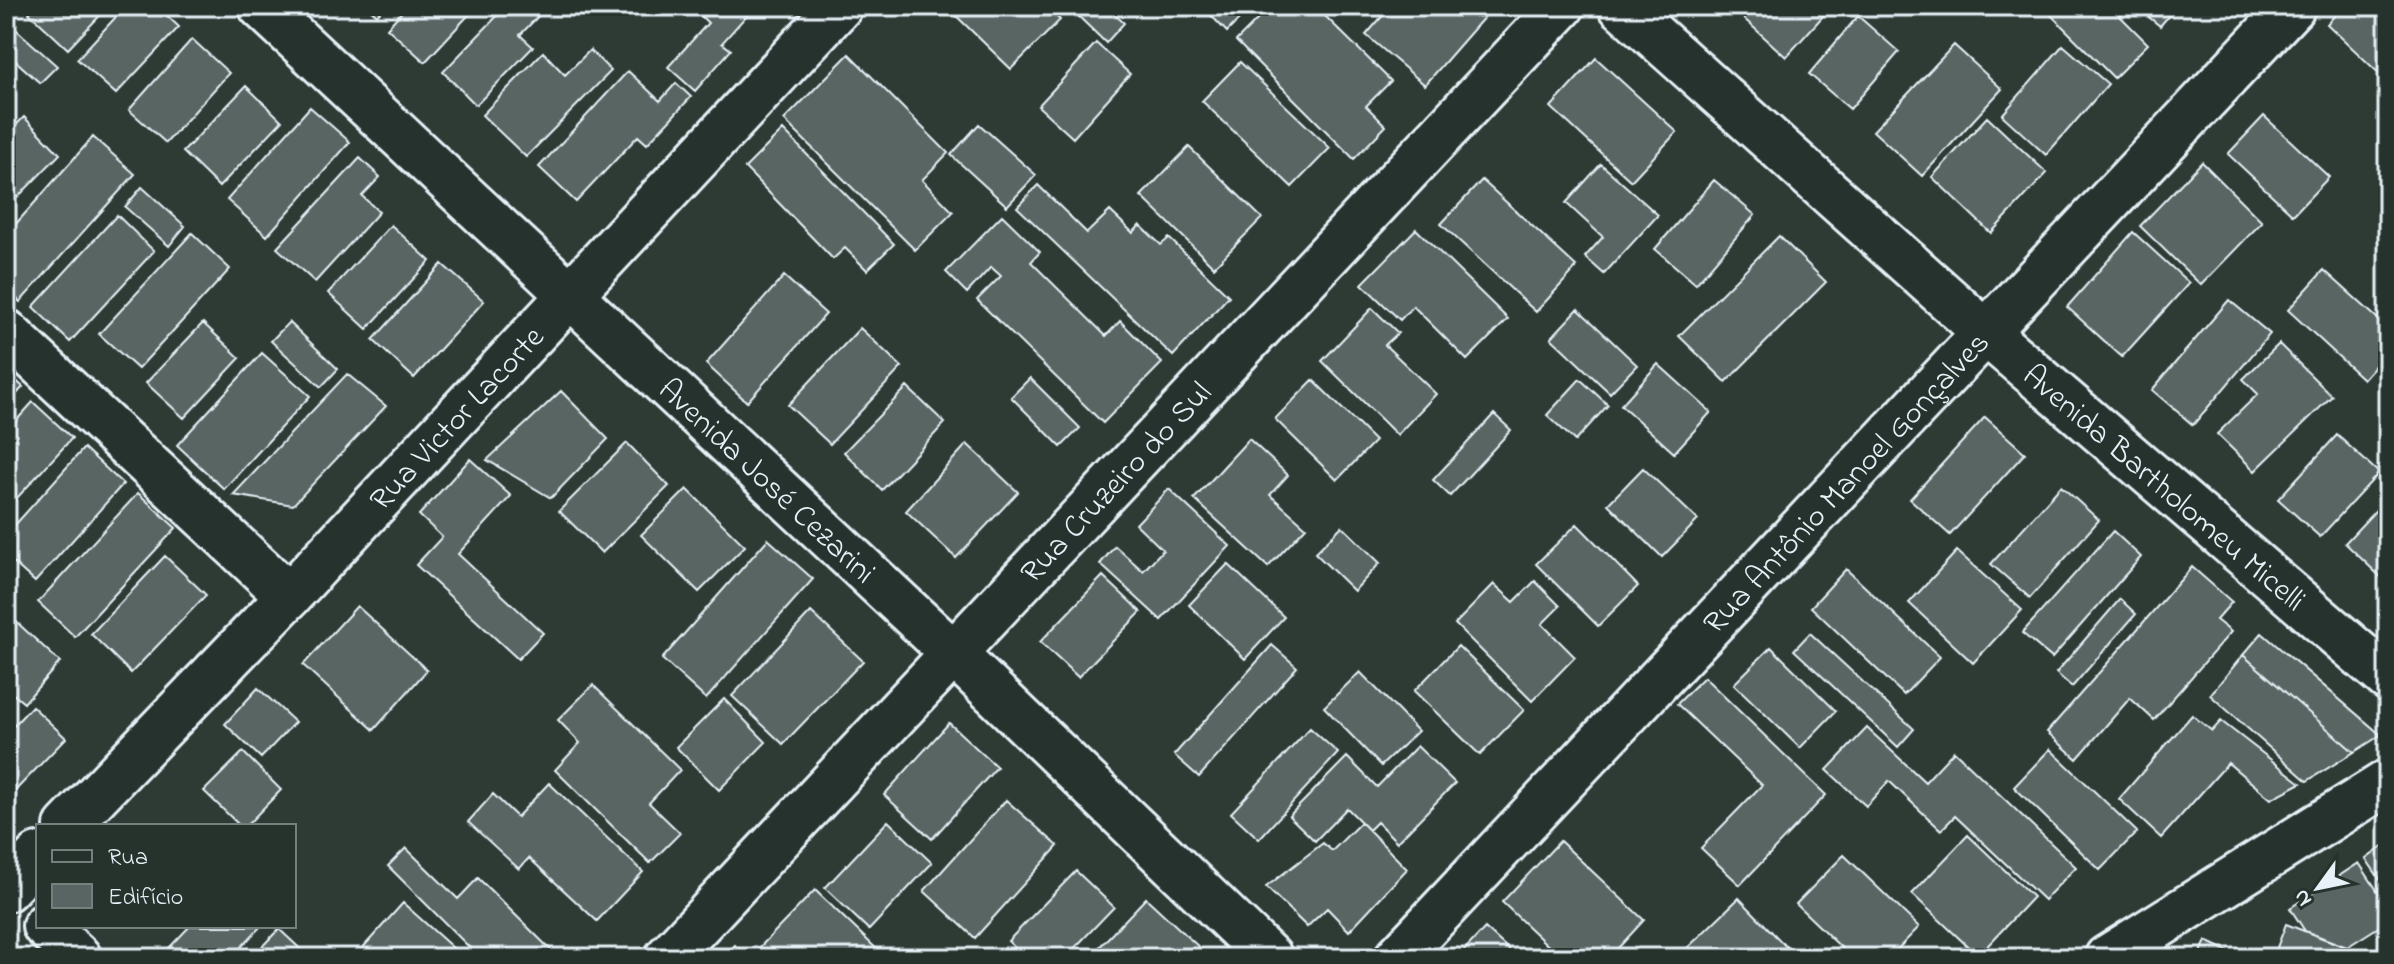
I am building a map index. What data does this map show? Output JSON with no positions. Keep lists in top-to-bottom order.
{
  "streets": {
    "street": [
      "Rua Victor Lacorte",
      "Avenida José Cezarini",
      "Rua Cruzeiro do Sul",
      "Rua Antônio Manoel Gonçalves",
      "Avenida Bartholomeu Micelli"
    ]
  },
  "crossings": [
    ["Rua Victor Lacorte", "Avenida José Cezarini"],
    ["Avenida José Cezarini", "Rua Cruzeiro do Sul"],
    ["Rua Antônio Manoel Gonçalves", "Avenida Bartholomeu Micelli"]
  ],
  "legend": ["Rua", "Edifício"],
  "north": "bottom left"
}
